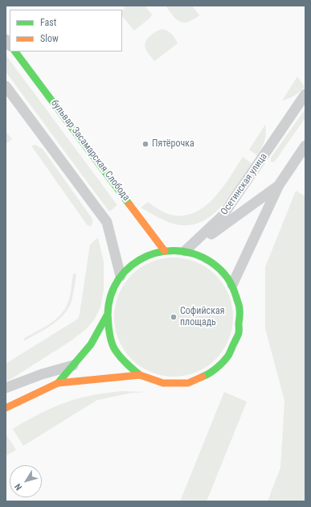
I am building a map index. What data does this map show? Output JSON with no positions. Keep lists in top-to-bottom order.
{
  "streets": {
    "street": ["бульвар Засамарская Слобода", "Осетинская улица"]
  },
  "places": ["Пятёрочка", "Софийская площадь"],
  "legend": ["Fast", "Slow"],
  "north": "bottom left"
}
